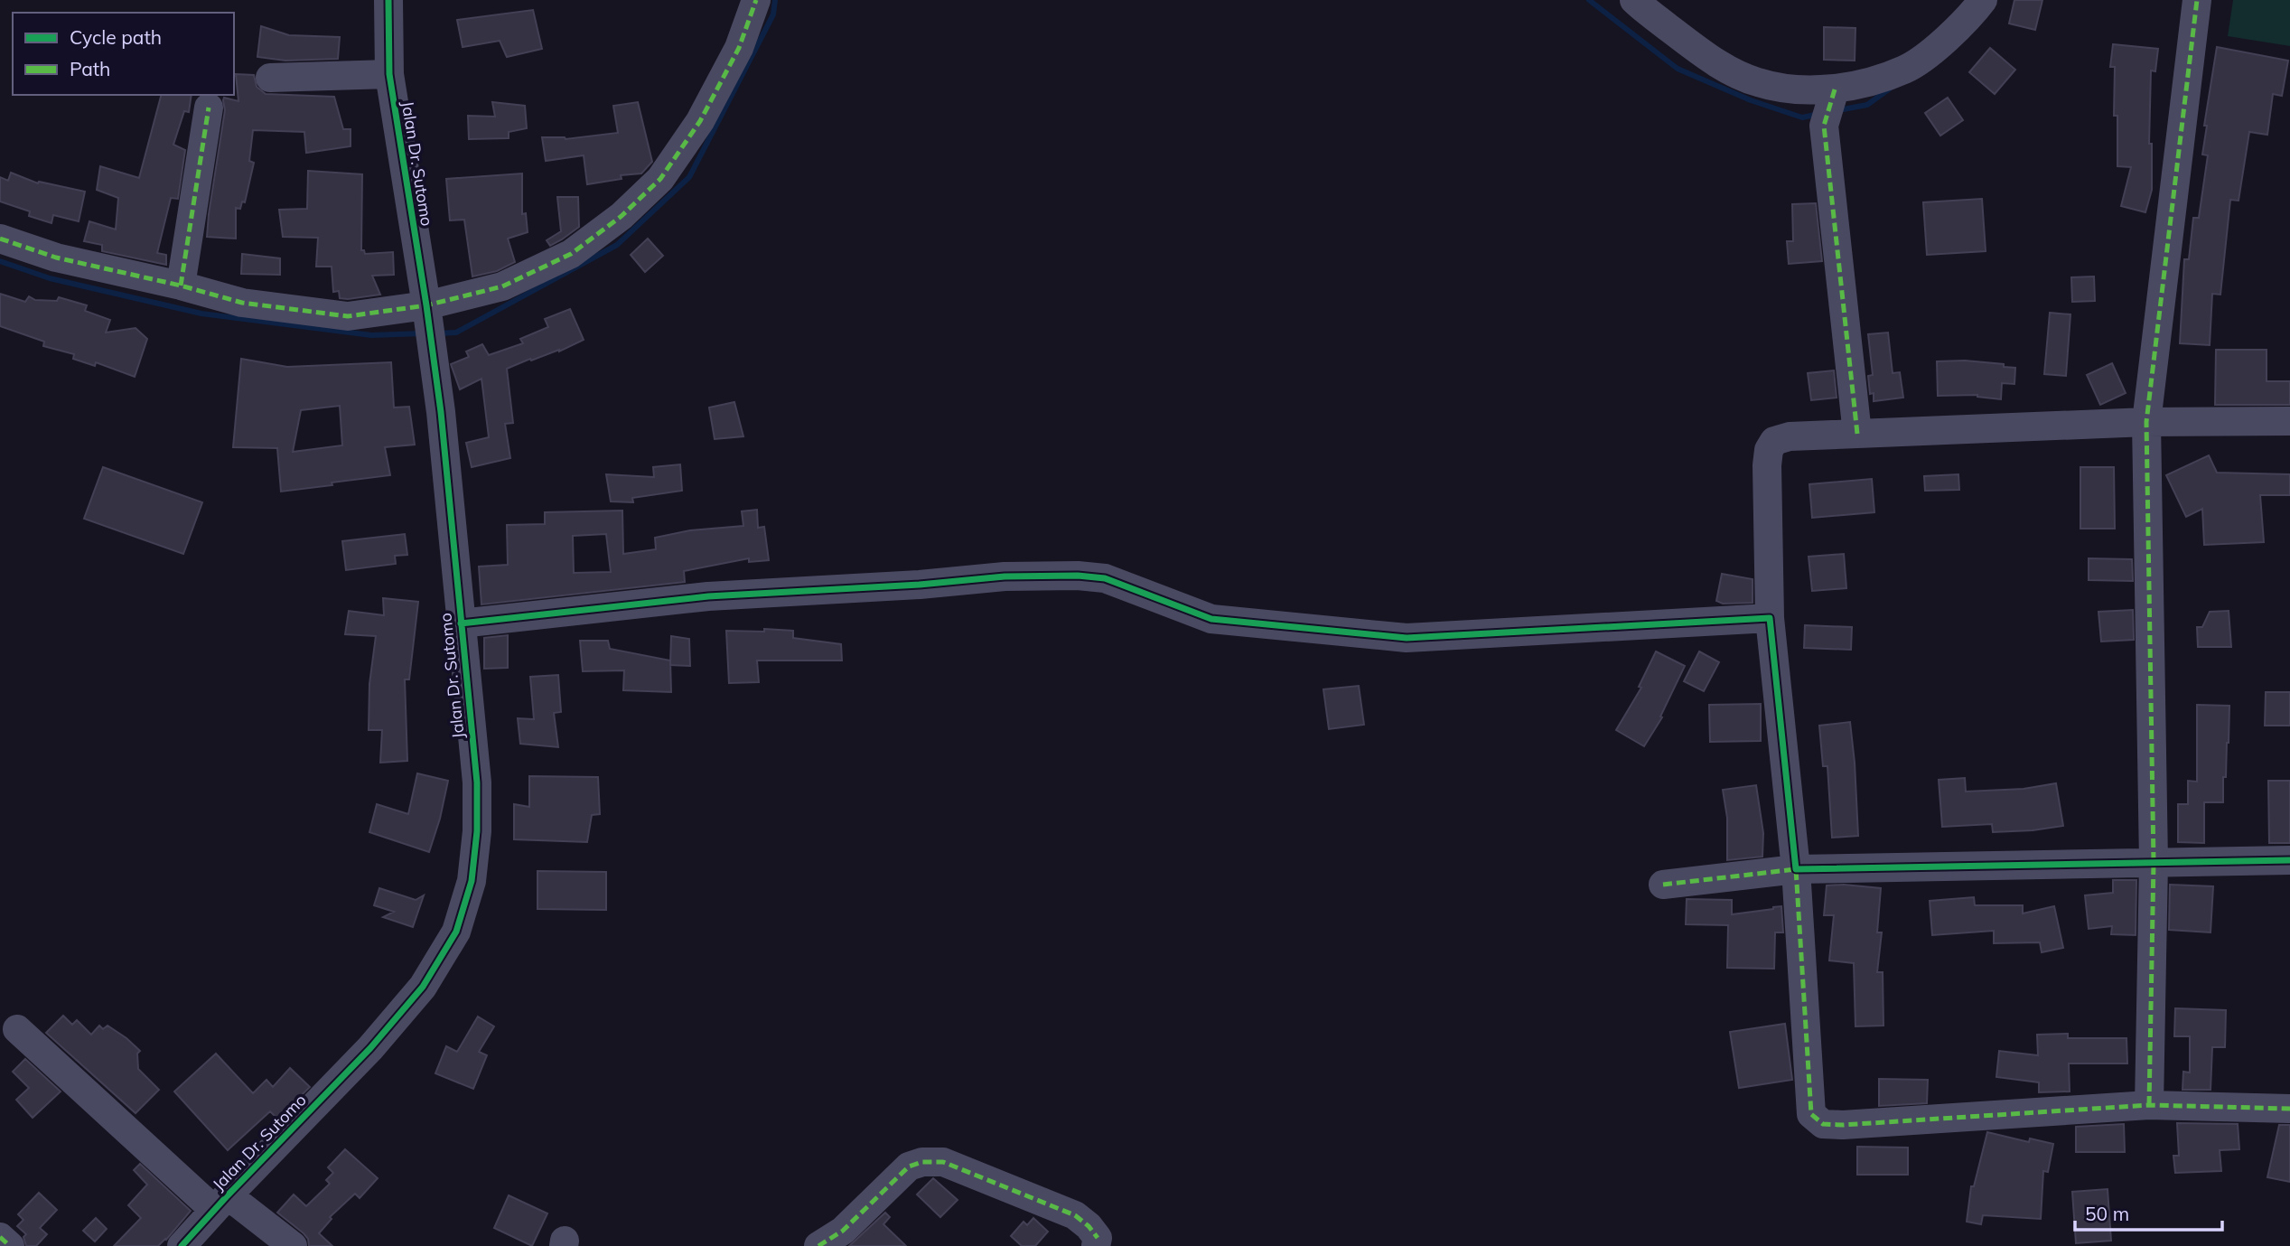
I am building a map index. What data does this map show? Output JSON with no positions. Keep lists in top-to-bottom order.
{
  "streets": {
    "street": ["Jalan Dr. Sutomo"]
  },
  "legend": ["Cycle path", "Path"],
  "scale_bar": "50 m"
}
